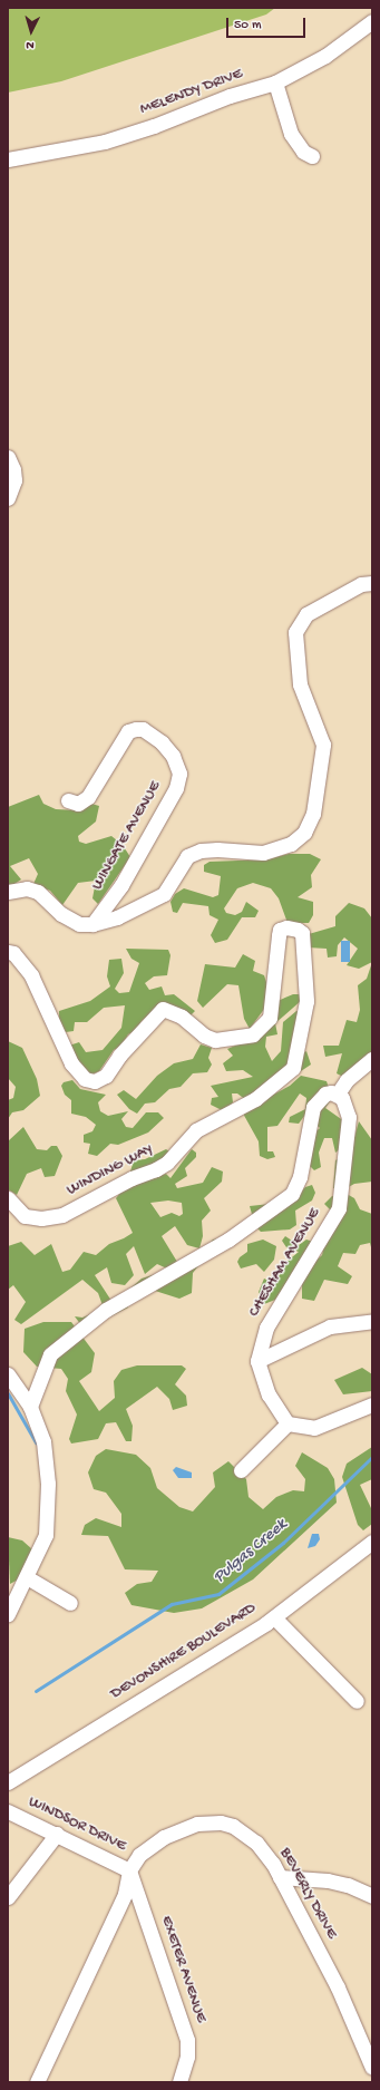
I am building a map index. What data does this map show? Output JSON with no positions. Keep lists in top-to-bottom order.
{
  "streets": {
    "street": [
      "MELENDY DRIVE",
      "WINGATE AVENUE",
      "WINDING WAY",
      "CHESHAM AVENUE",
      "DEVONSHIRE BOULEVARD",
      "WINDSOR DRIVE",
      "BEVERLY DRIVE",
      "EXETER AVENUE"
    ]
  },
  "crossings": [
    ["WINDSOR DRIVE", "BEVERLY DRIVE"],
    ["WINDSOR DRIVE", "EXETER AVENUE"],
    ["BEVERLY DRIVE", "EXETER AVENUE"]
  ],
  "water": ["Pulgas Creek"],
  "scale_bar": "50 m",
  "north": "bottom"
}
